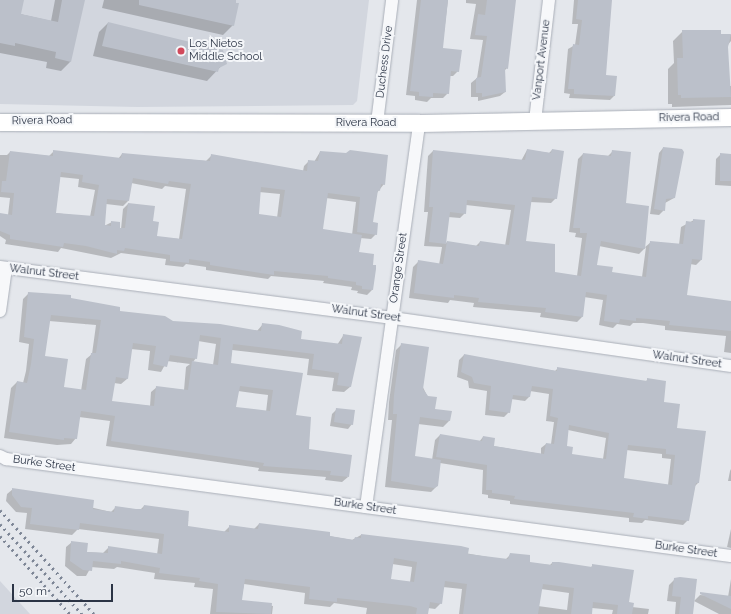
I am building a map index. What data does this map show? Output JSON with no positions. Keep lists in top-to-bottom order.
{
  "streets": {
    "street": [
      "Vanport Avenue",
      "Duchess Drive",
      "Rivera Road",
      "Orange Street",
      "Walnut Street",
      "Burke Street"
    ]
  },
  "crossings": [
    ["Vanport Avenue", "Rivera Road"],
    ["Duchess Drive", "Rivera Road"],
    ["Rivera Road", "Orange Street"],
    ["Orange Street", "Walnut Street"],
    ["Orange Street", "Burke Street"]
  ],
  "places": ["Los Nietos Middle School"],
  "scale_bar": "50 m"
}
